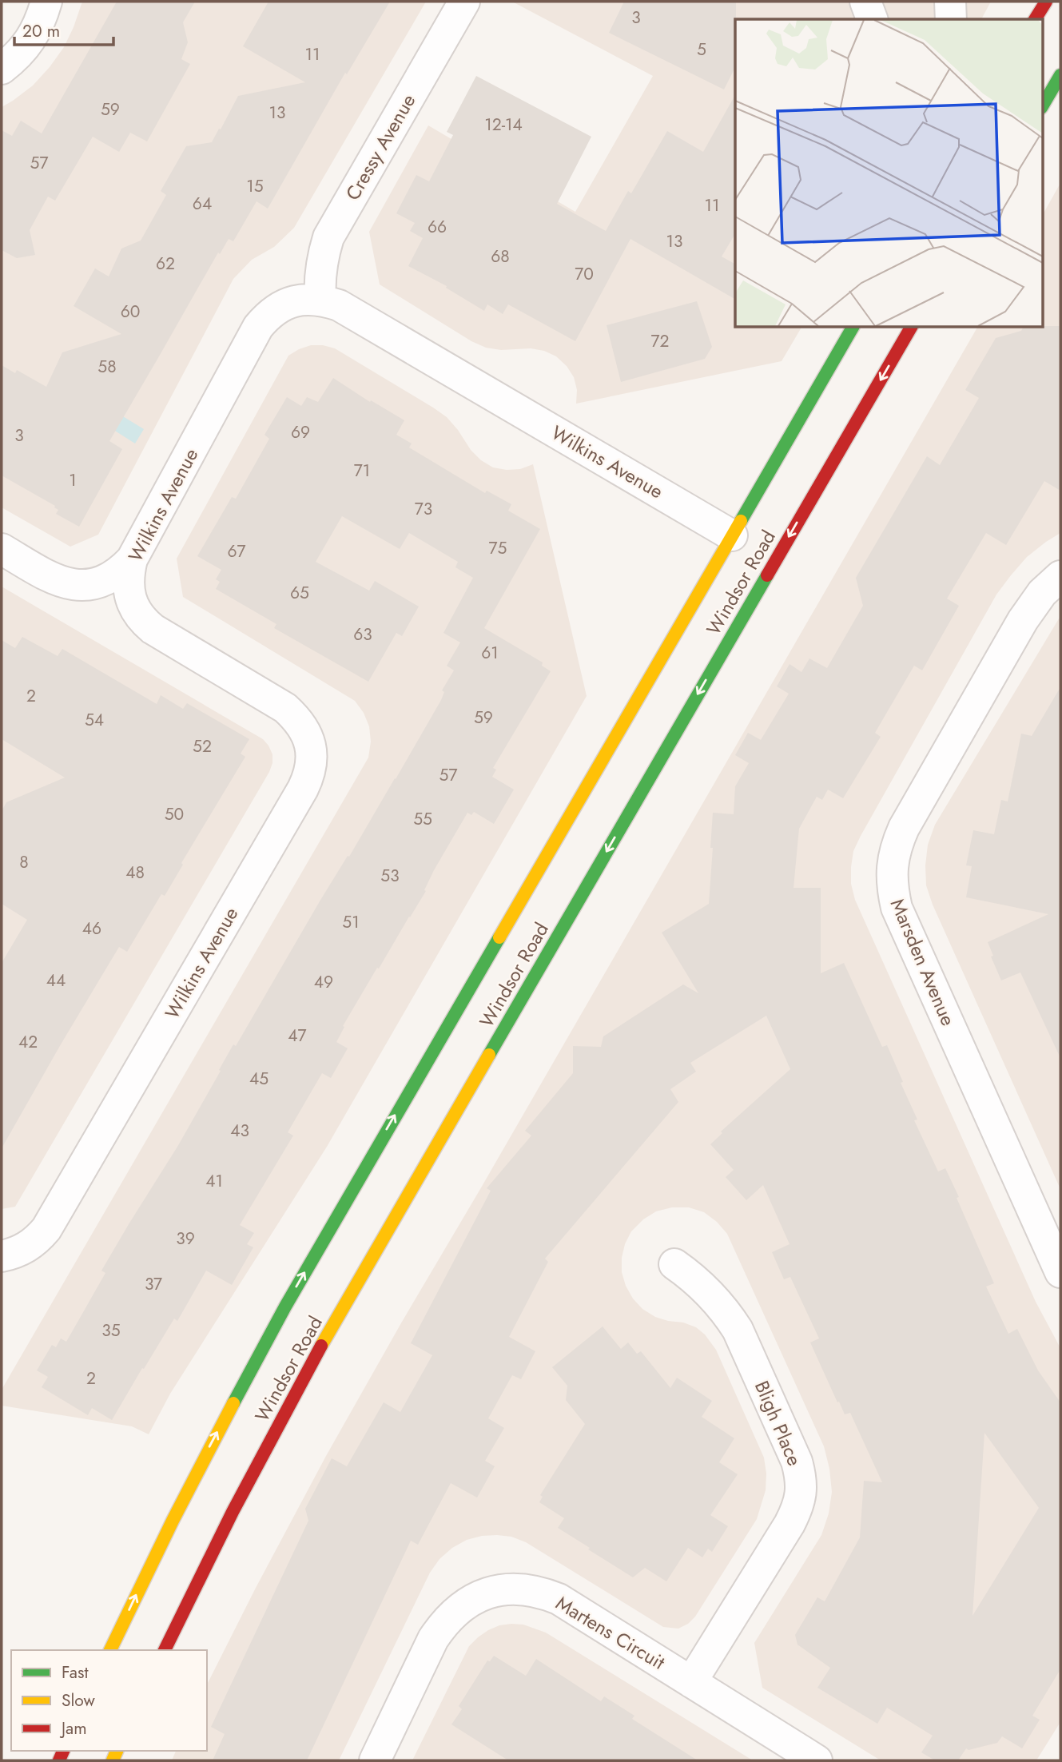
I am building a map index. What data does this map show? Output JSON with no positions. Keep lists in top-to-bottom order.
{
  "streets": {
    "main road": ["Windsor Road"],
    "street": [
      "Cressy Avenue",
      "Wilkins Avenue",
      "Marsden Avenue",
      "Bligh Place",
      "Martens Circuit"
    ]
  },
  "crossings": [
    ["Cressy Avenue", "Wilkins Avenue"],
    ["Wilkins Avenue", "Windsor Road"],
    ["Bligh Place", "Martens Circuit"]
  ],
  "house_numbers": [
    "3",
    "5",
    "11",
    "59",
    "13",
    "12-14",
    "57",
    "15",
    "64",
    "11",
    "66",
    "13",
    "68",
    "62",
    "70",
    "60",
    "72",
    "58",
    "69",
    "3",
    "71",
    "1",
    "73",
    "75",
    "67",
    "65",
    "63",
    "61",
    "2",
    "59",
    "54",
    "52",
    "57",
    "50",
    "55",
    "8",
    "48",
    "53",
    "51",
    "46",
    "44",
    "49",
    "47",
    "42",
    "45",
    "43",
    "41",
    "39",
    "37",
    "35",
    "2"
  ],
  "legend": ["Fast", "Slow", "Jam"],
  "scale_bar": "20 m"
}
